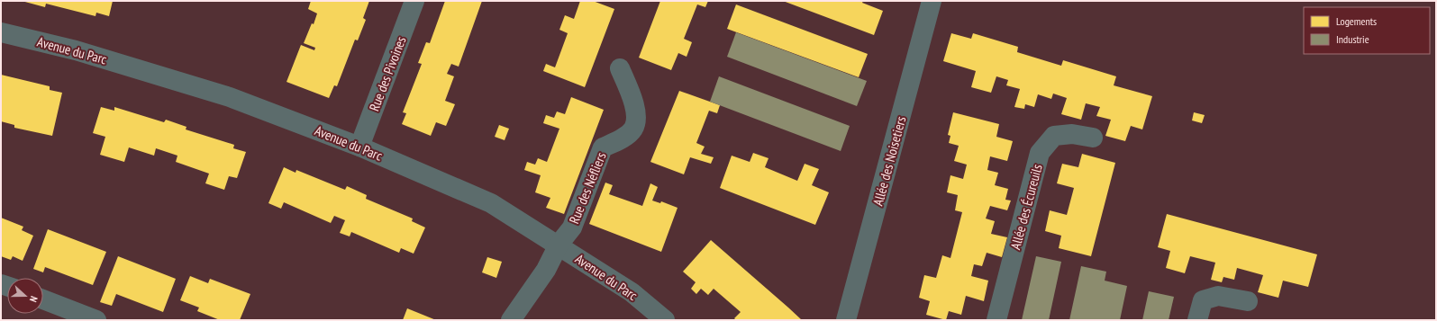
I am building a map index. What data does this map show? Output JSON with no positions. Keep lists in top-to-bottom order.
{
  "streets": {
    "street": [
      "Avenue du Parc",
      "Rue des Pivoines",
      "Allée des Noisetiers",
      "Rue des Néfliers",
      "Allée des Écureuils"
    ]
  },
  "crossings": [
    ["Avenue du Parc", "Rue des Pivoines"],
    ["Avenue du Parc", "Rue des Néfliers"]
  ],
  "legend": ["Logements", "Industrie"],
  "north": "right"
}
